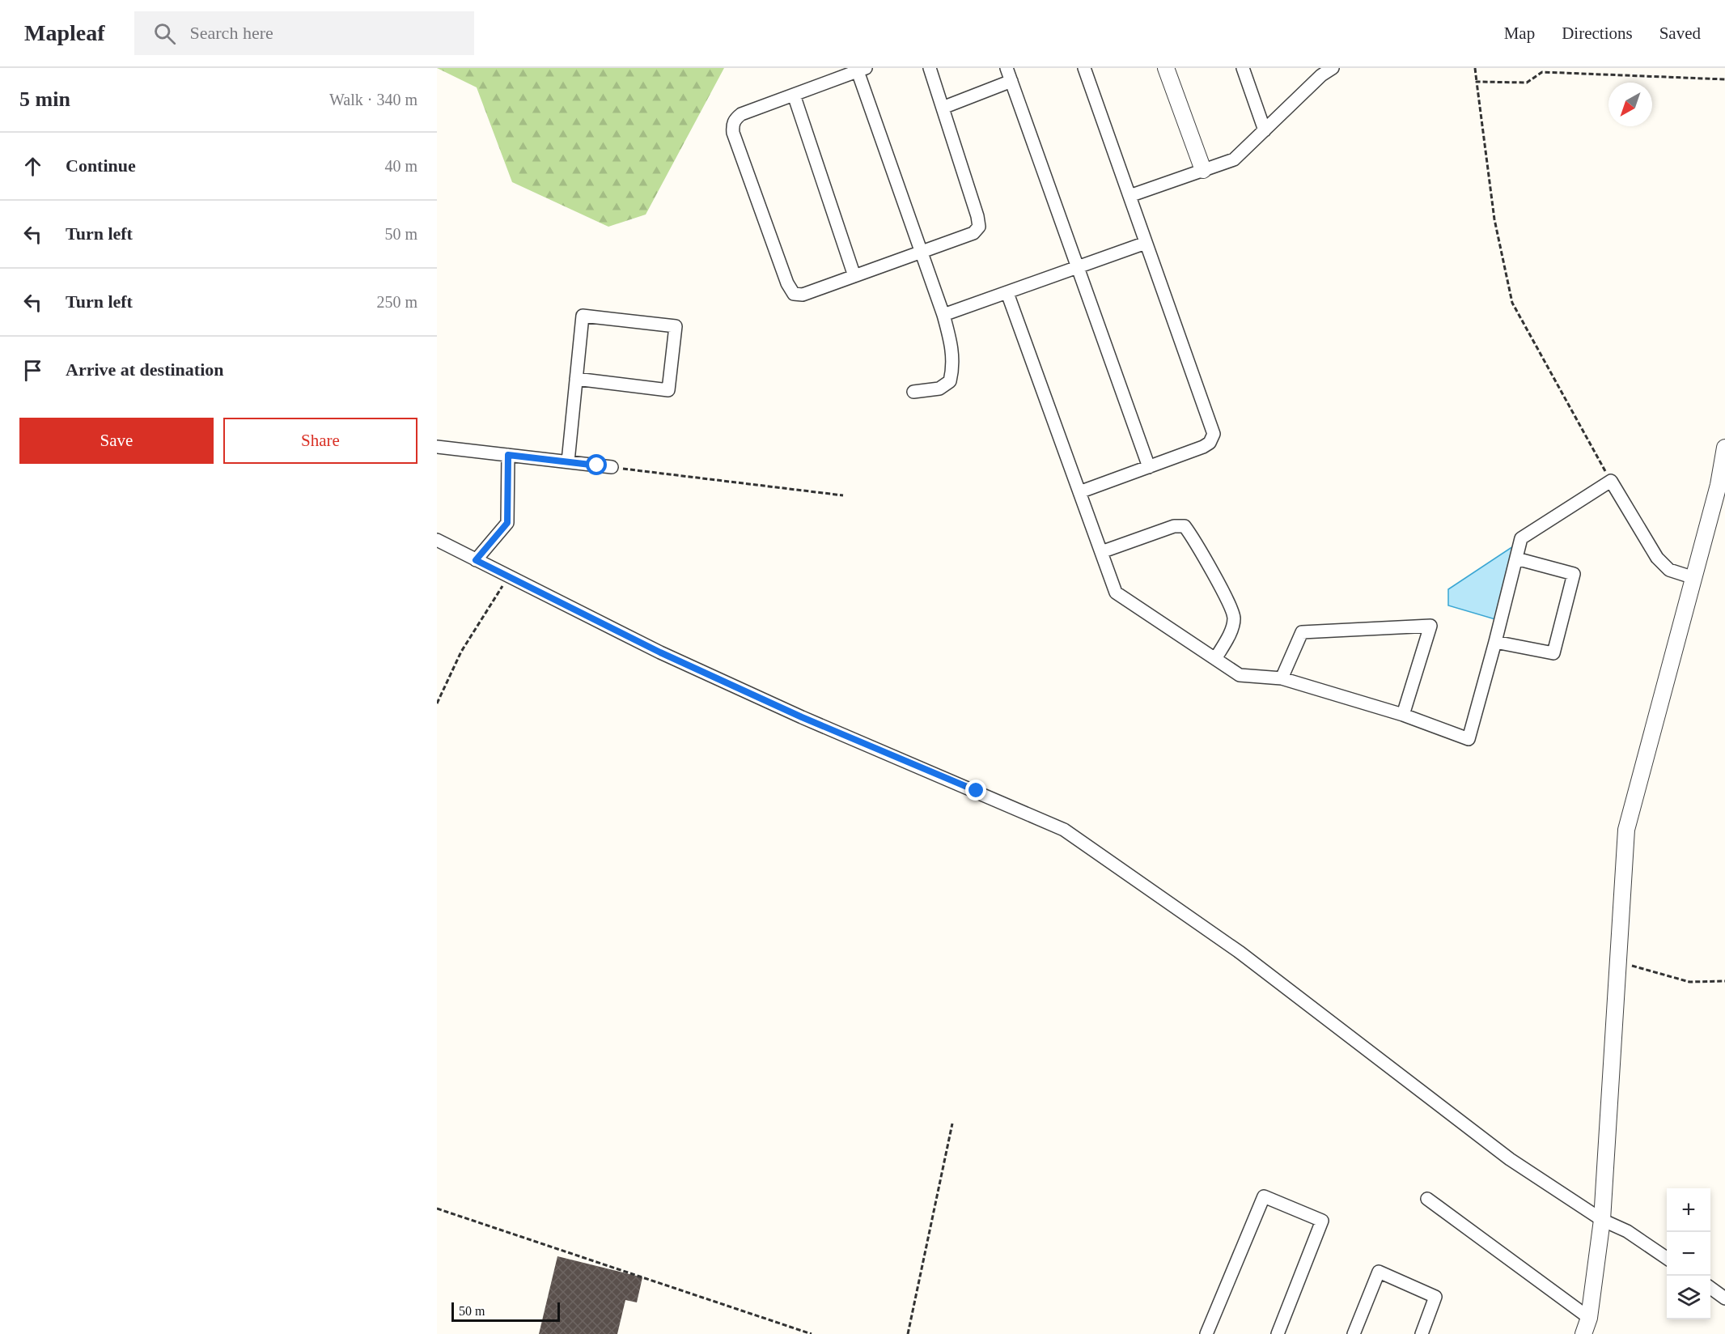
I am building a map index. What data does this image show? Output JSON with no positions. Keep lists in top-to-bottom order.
{
  "scale_bar": "50 m",
  "north": "bottom left",
  "page": {
    "header": "Mapleaf",
    "search": "Search here",
    "nav": ["Map", "Directions", "Saved"],
    "heading": ["5 min", "Walk · 340 m"],
    "list": [
      ["Continue", "40 m"],
      ["Turn left", "50 m"],
      ["Turn left", "250 m"],
      "Arrive at destination"
    ],
    "buttons": ["Save", "Share"],
    "map_buttons": ["+", "−"],
    "scale": "50 m"
  }
}
